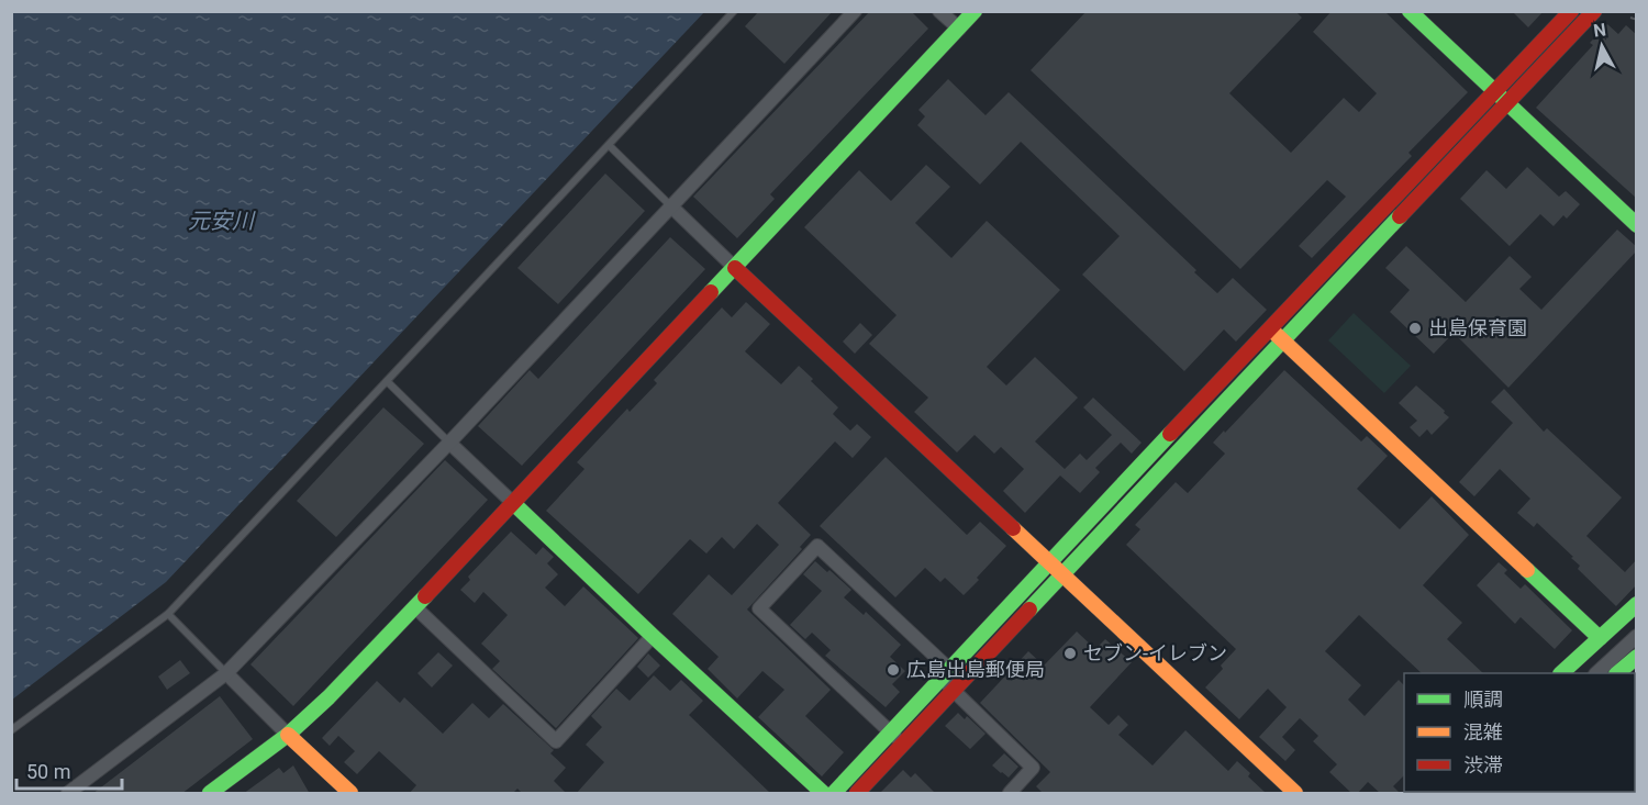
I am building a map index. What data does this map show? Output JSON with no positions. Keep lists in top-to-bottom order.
{
  "water": ["元安川"],
  "places": ["出島保育園", "セブン-イレブン", "広島出島郵便局"],
  "legend": ["順調", "混雑", "渋滞"],
  "scale_bar": "50 m",
  "north": "top"
}
